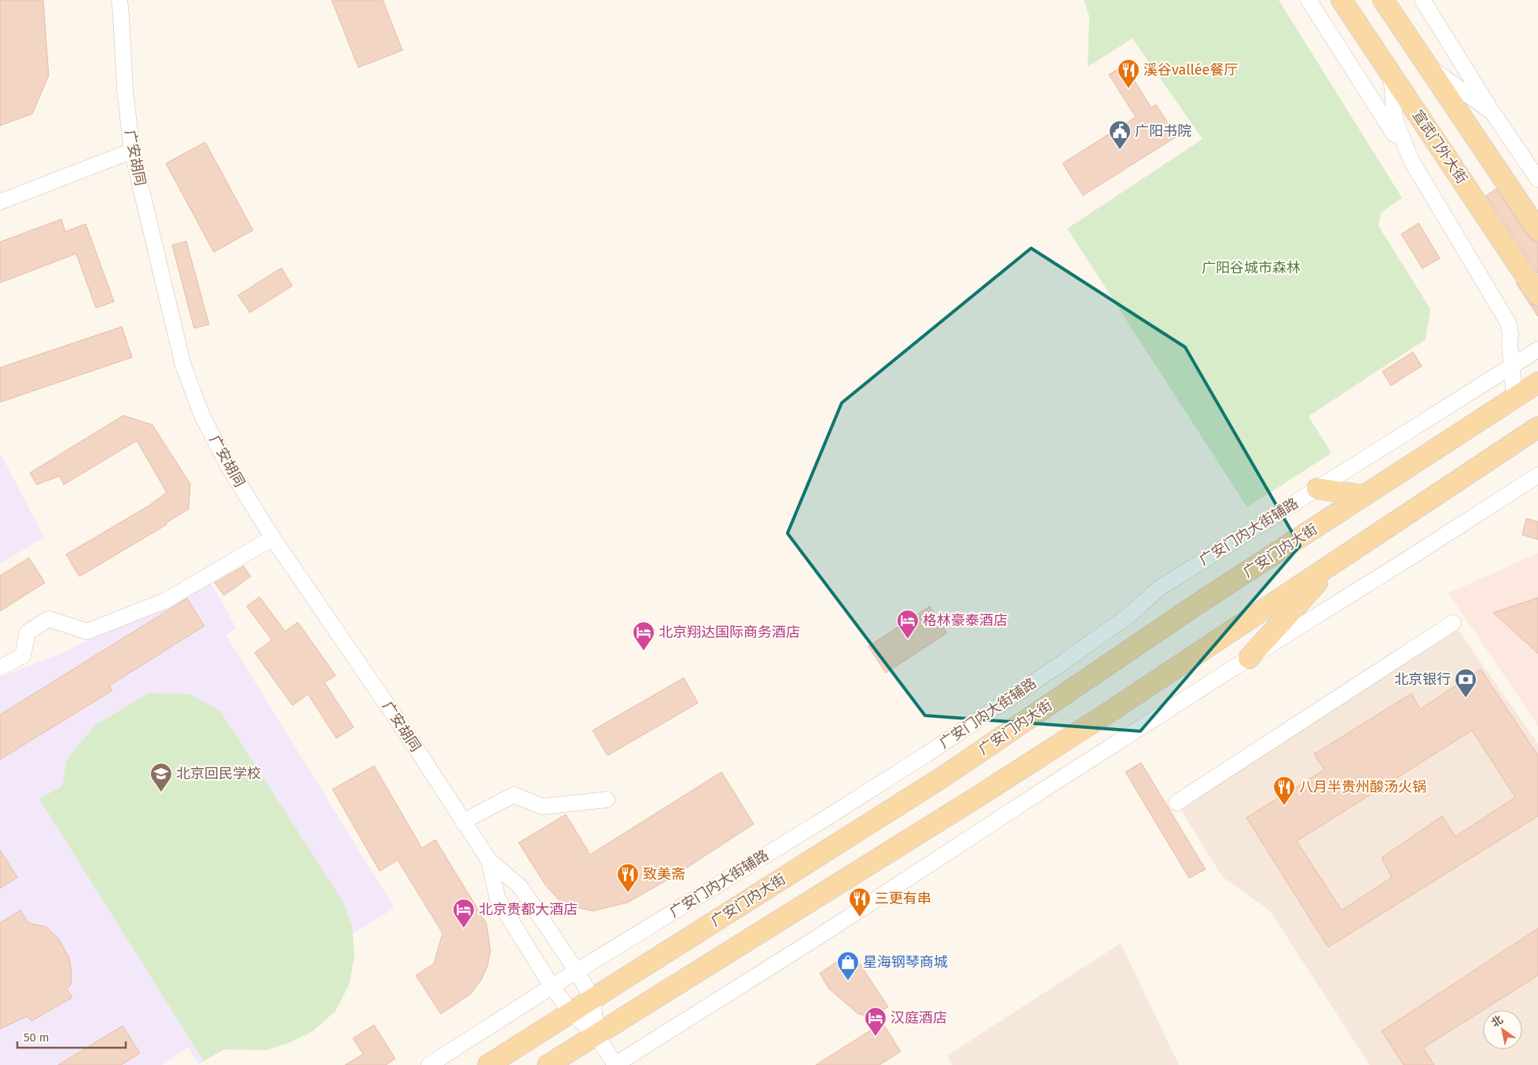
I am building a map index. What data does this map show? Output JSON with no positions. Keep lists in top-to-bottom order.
{
  "streets": {
    "main road": ["宣武门外大街", "广安门内大街"],
    "street": ["广安胡同", "广安门内大街辅路"]
  },
  "crossings": [
    ["广安胡同", "广安门内大街辅路"],
    ["广安胡同", "广安门内大街"]
  ],
  "parks": ["广阳谷城市森林"],
  "places": {
    "restaurant": [
      "溪谷vallée餐厅",
      "八月半贵州酸汤火锅",
      "致美斋",
      "三更有串"
    ],
    "public building": ["广阳书院"],
    "hotel": [
      "格林豪泰酒店",
      "北京翔达国际商务酒店",
      "北京贵都大酒店",
      "汉庭酒店"
    ],
    "bank": ["北京银行"],
    "school or university": ["北京回民学校"],
    "shop": ["星海钢琴商城"]
  },
  "scale_bar": "50 m",
  "north": "top left"
}
